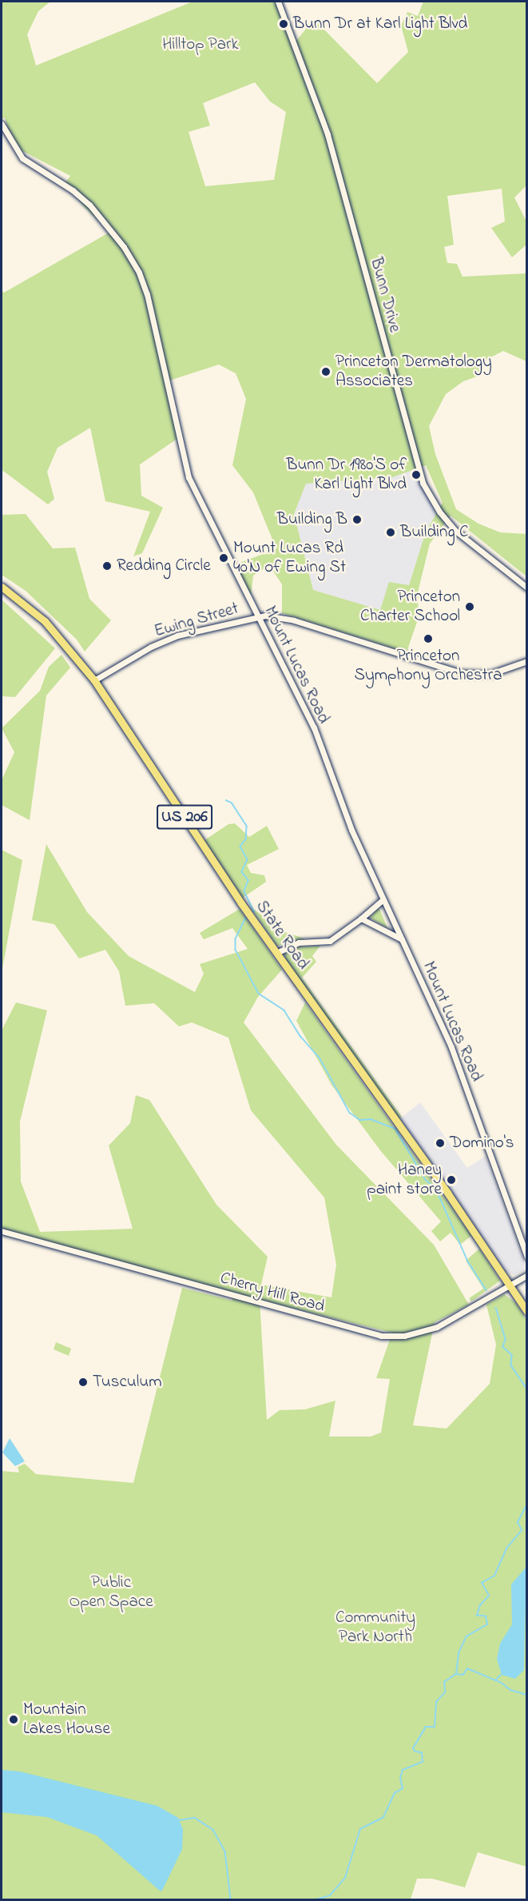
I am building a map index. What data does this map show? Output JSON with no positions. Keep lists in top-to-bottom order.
{
  "streets": {
    "highway": ["US 206", "State Road"],
    "street": [
      "Bunn Drive",
      "Ewing Street",
      "Mount Lucas Road",
      "Cherry Hill Road"
    ]
  },
  "crossings": [
    ["Ewing Street", "Mount Lucas Road"],
    ["Ewing Street", "State Road"],
    ["State Road", "Cherry Hill Road"]
  ],
  "parks": ["Hilltop Park", "Public Open Space", "Community Park North"],
  "places": [
    "Bunn Dr at Karl Light Blvd",
    "Princeton Dermatology Associates",
    "Bunn Dr 1980'S of Karl Light Blvd",
    "Building B",
    "Building C",
    "Mount Lucas Rd 40'N of Ewing St",
    "Redding Circle",
    "Princeton Charter School",
    "Princeton Symphony Orchestra",
    "Domino's",
    "Haney paint store",
    "Tusculum",
    "Mountain Lakes House"
  ]
}
